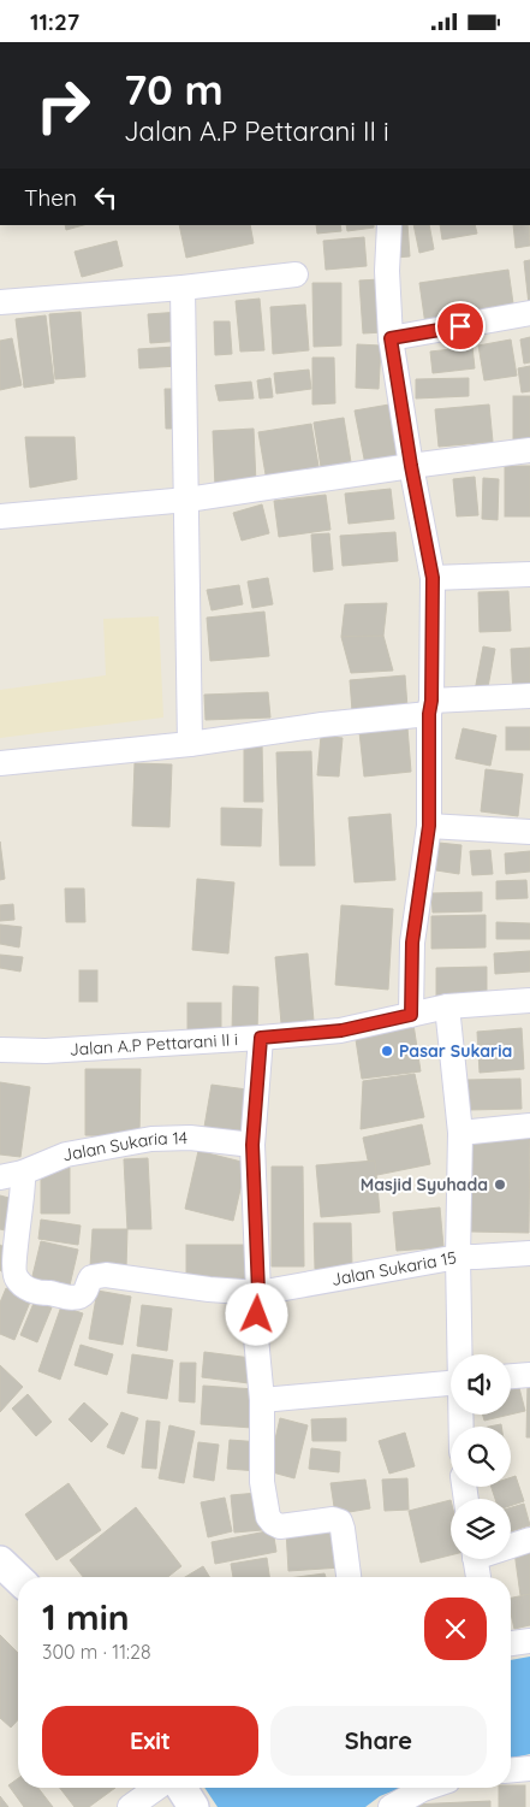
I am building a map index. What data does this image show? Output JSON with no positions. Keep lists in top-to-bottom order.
{
  "streets": {
    "street": ["Jalan A.P Pettarani II i", "Jalan Sukaria 14", "Jalan Sukaria 15"]
  },
  "crossings": [
    ["Jalan Sukaria 14", "Jalan Sukaria 15"]
  ],
  "places": ["Pasar Sukaria", "Masjid Syuhada"],
  "page": {
    "status": "11:27",
    "turn": ["70 m", "Jalan A.P Pettarani II i"],
    "then": "Then",
    "heading": ["1 min", "300 m · 11:28"],
    "buttons": ["Exit", "Share"]
  }
}
